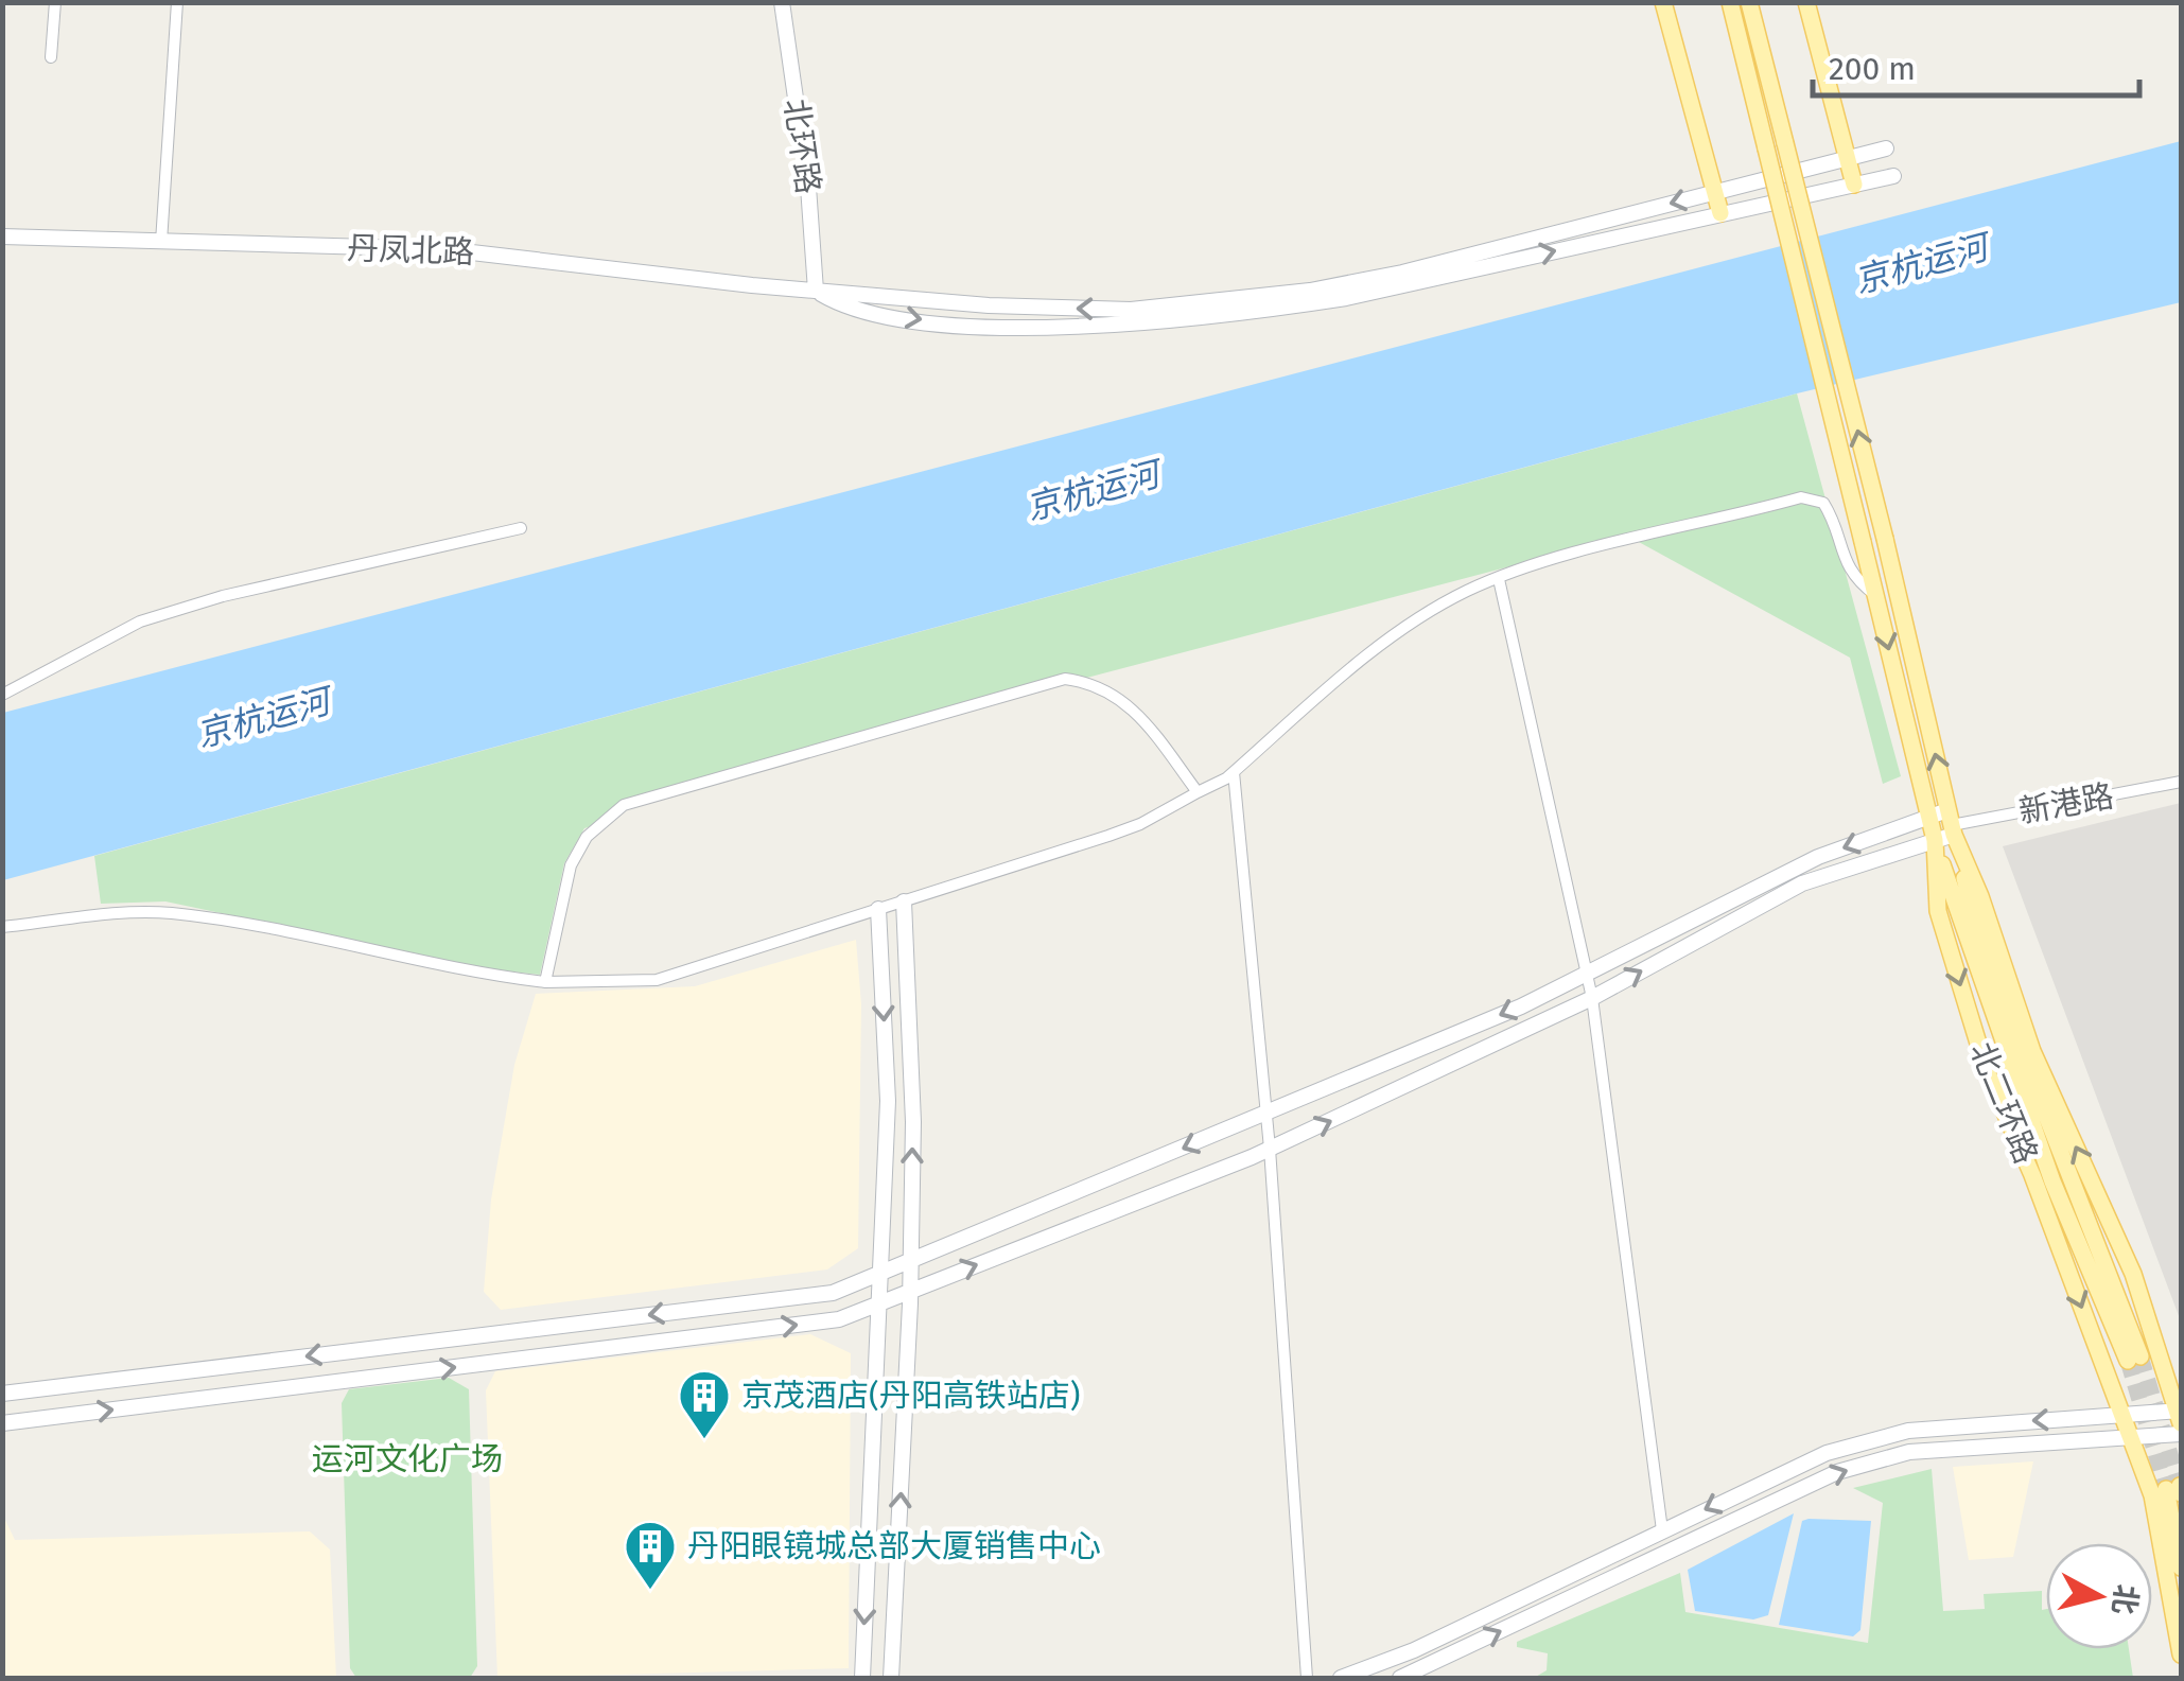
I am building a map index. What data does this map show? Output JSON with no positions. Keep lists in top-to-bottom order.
{
  "streets": {
    "main road": ["北二环路"],
    "street": ["北环路", "丹凤北路", "新港路"]
  },
  "crossings": [
    ["北环路", "丹凤北路"],
    ["新港路", "北二环路"]
  ],
  "water": ["京杭运河"],
  "parks": ["运河文化广场"],
  "places": {
    "building": ["京茂酒店(丹阳高铁站店)", "丹阳眼镜城总部大厦销售中心"]
  },
  "scale_bar": "200 m",
  "north": "right"
}
